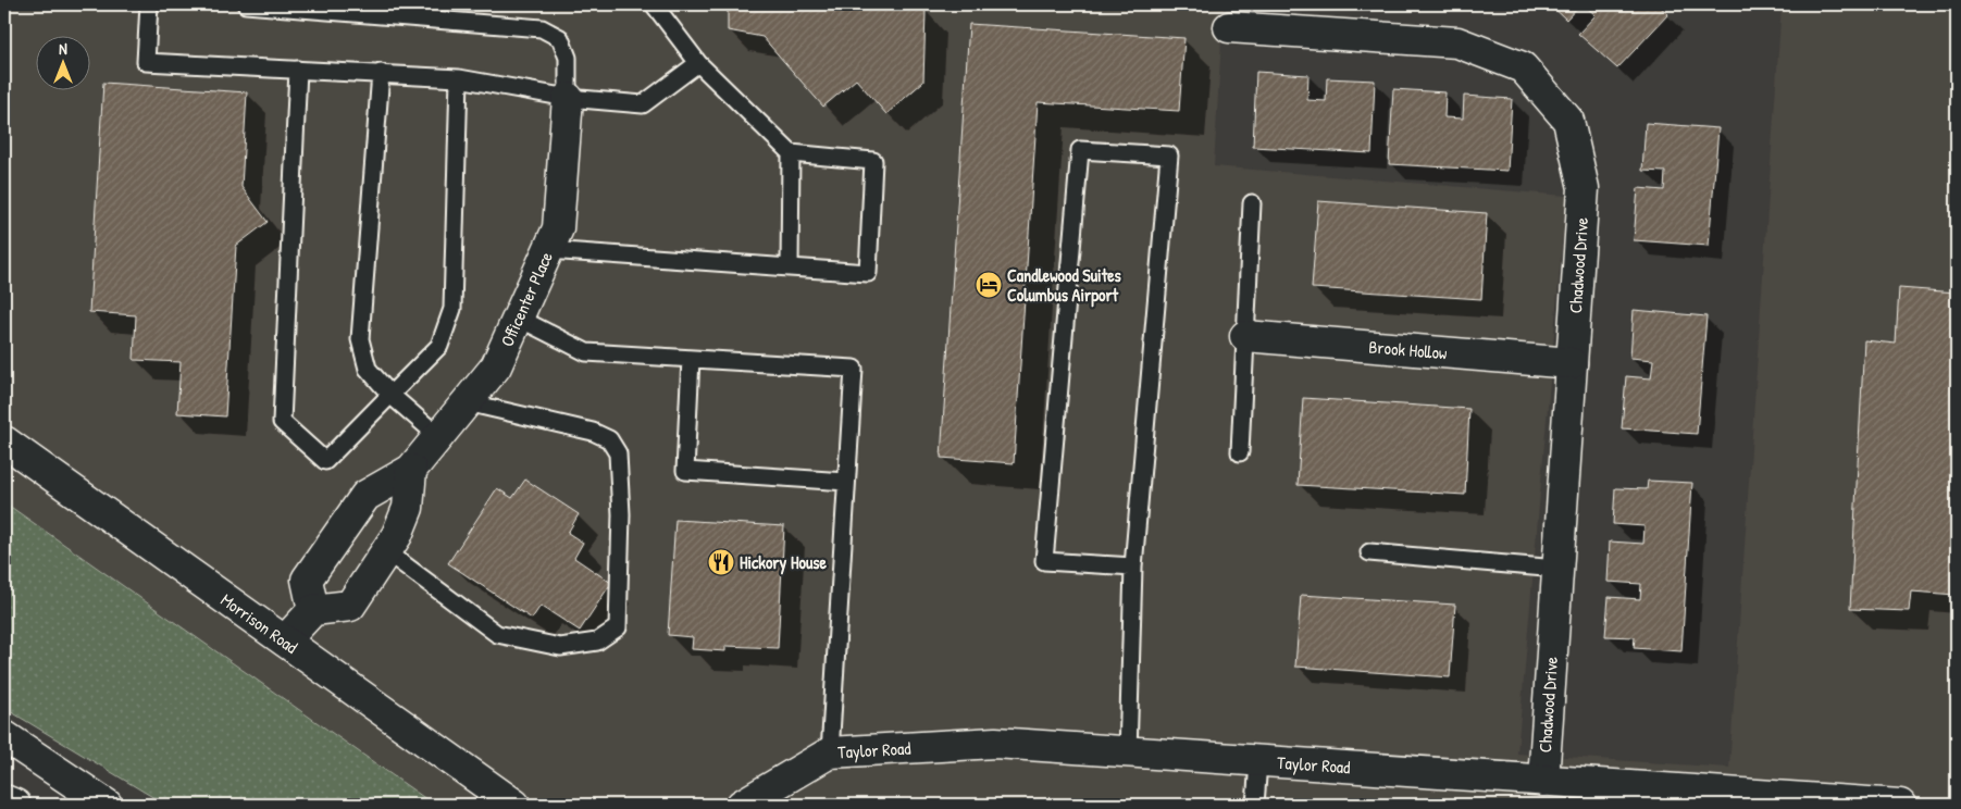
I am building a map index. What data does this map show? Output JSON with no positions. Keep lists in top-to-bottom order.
{
  "streets": {
    "main road": [
      "Chadwood Drive",
      "Officenter Place",
      "Brook Hollow",
      "Morrison Road",
      "Taylor Road"
    ]
  },
  "crossings": [
    ["Chadwood Drive", "Brook Hollow"],
    ["Chadwood Drive", "Taylor Road"]
  ],
  "places": {
    "hotel": ["Candlewood Suites Columbus Airport"],
    "restaurant": ["Hickory House"]
  },
  "north": "top"
}
